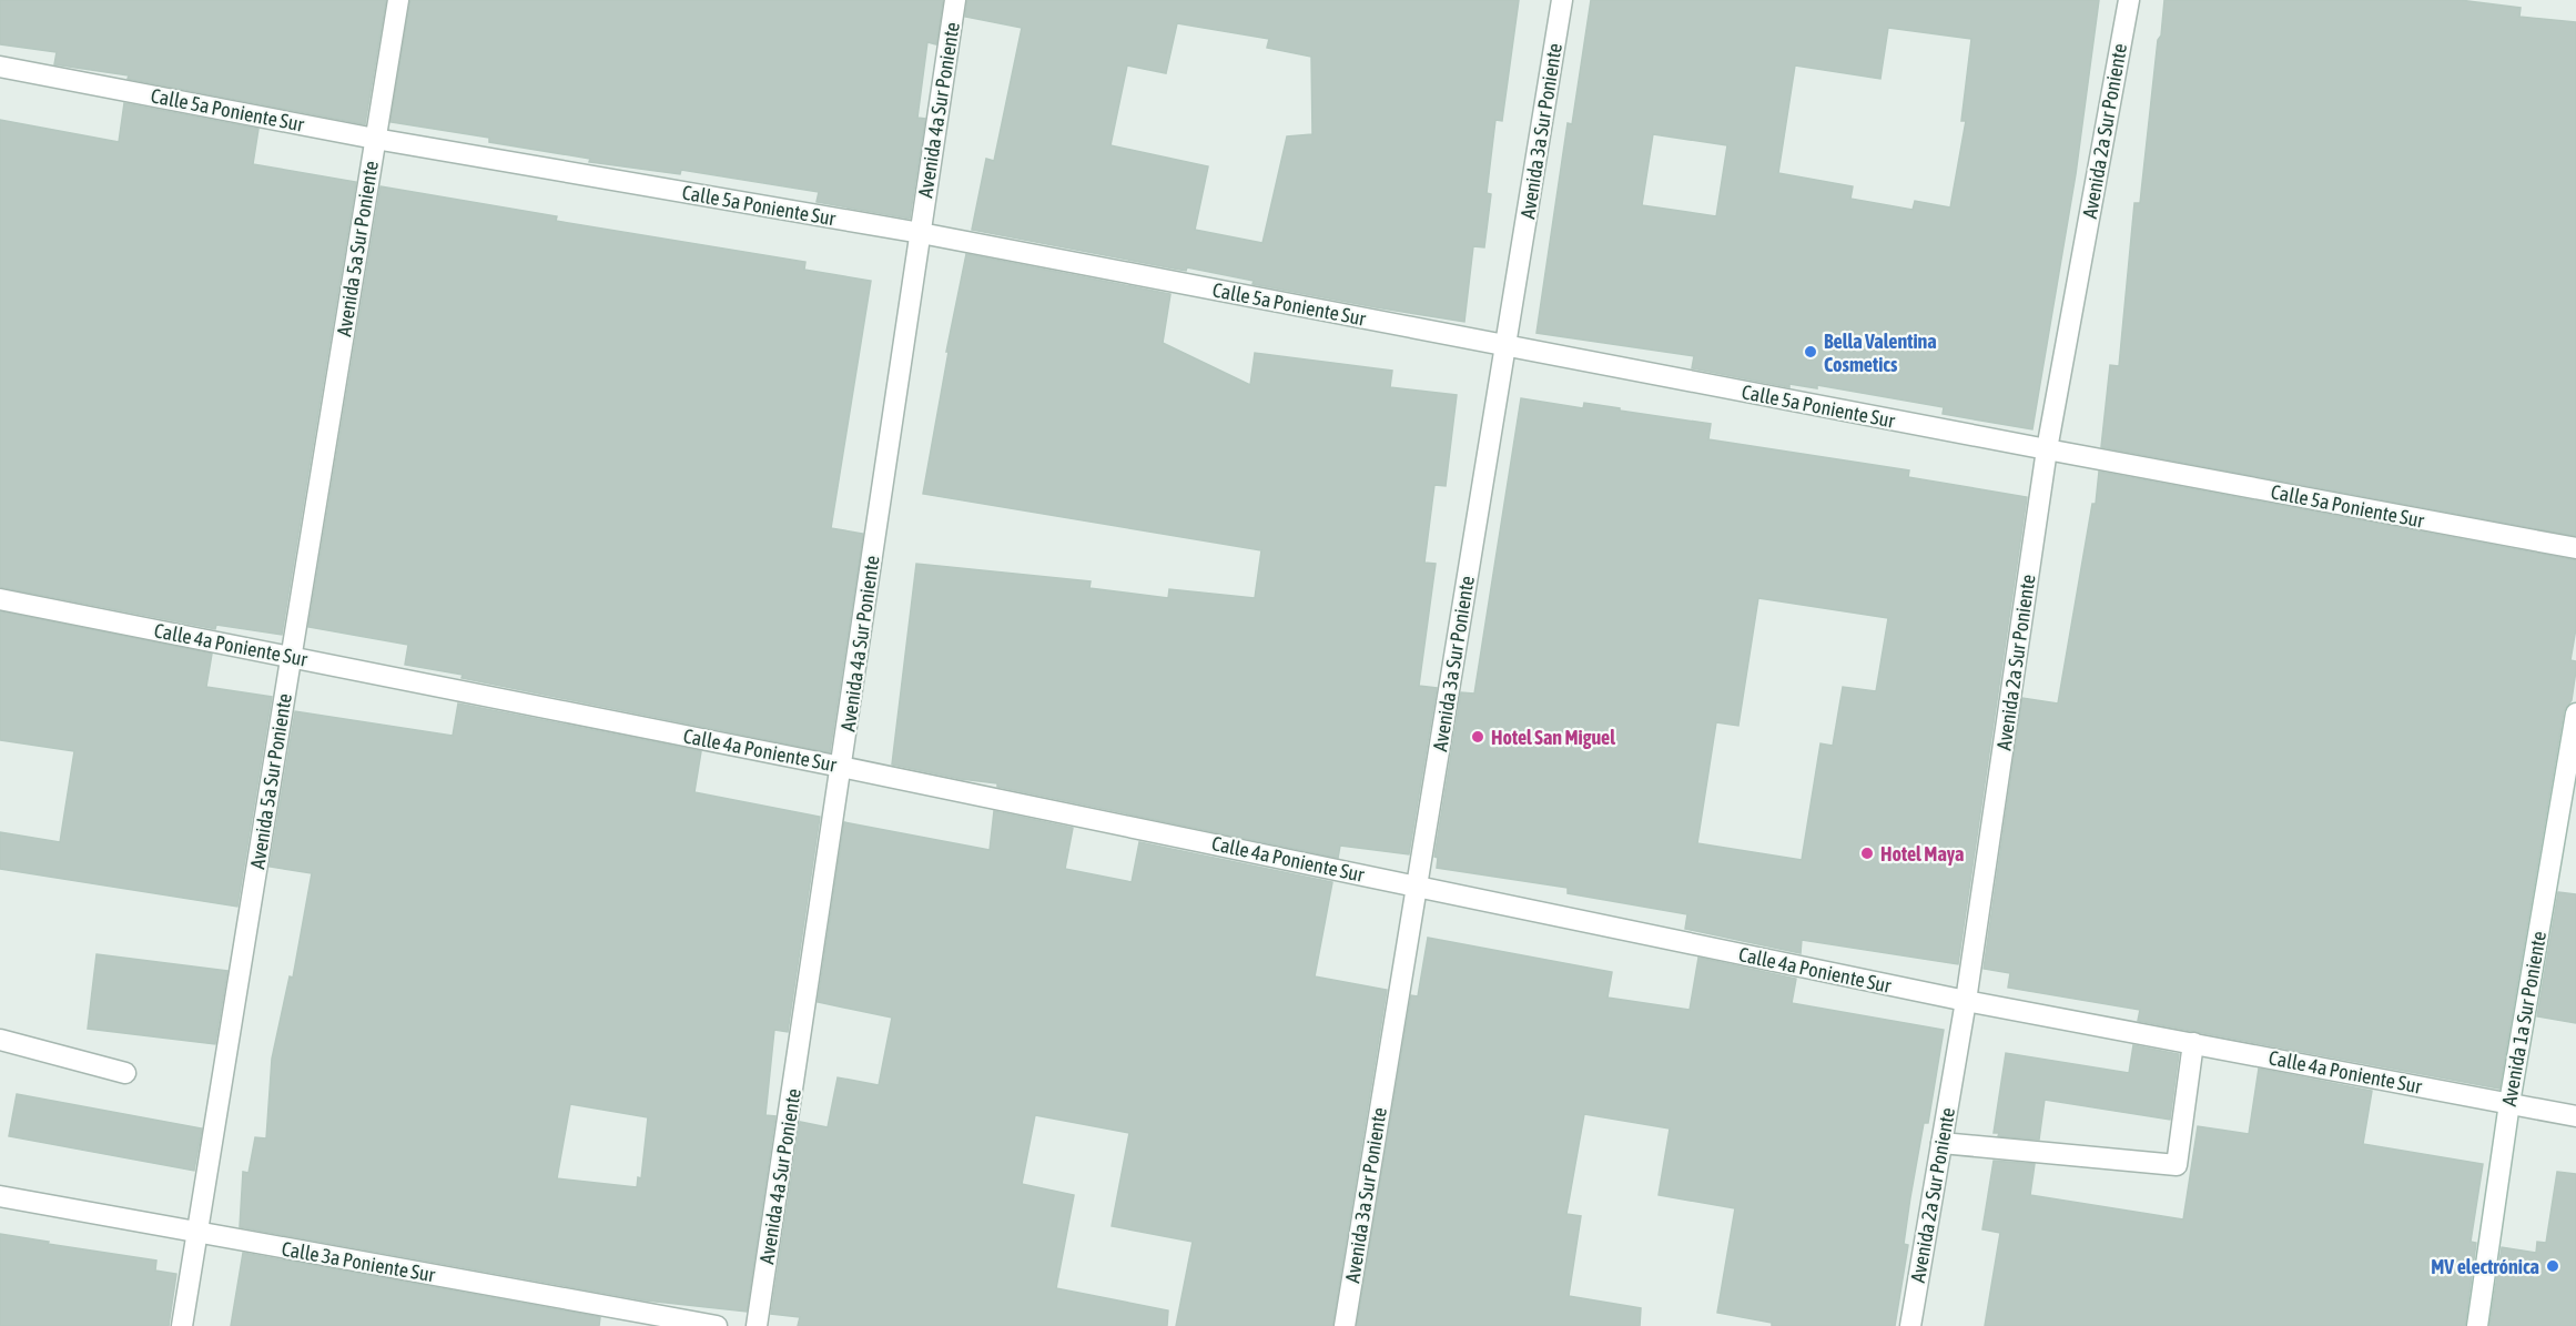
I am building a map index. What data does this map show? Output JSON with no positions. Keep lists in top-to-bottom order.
{
  "streets": {
    "street": [
      "Calle 5a Poniente Sur",
      "Avenida 4a Sur Poniente",
      "Avenida 3a Sur Poniente",
      "Avenida 2a Sur Poniente",
      "Avenida 5a Sur Poniente",
      "Calle 4a Poniente Sur",
      "Avenida 1a Sur Poniente",
      "Calle 3a Poniente Sur"
    ]
  },
  "crossings": [
    ["Calle 5a Poniente Sur", "Avenida 4a Sur Poniente"],
    ["Calle 5a Poniente Sur", "Avenida 3a Sur Poniente"],
    ["Calle 5a Poniente Sur", "Avenida 2a Sur Poniente"],
    ["Calle 5a Poniente Sur", "Avenida 5a Sur Poniente"],
    ["Avenida 4a Sur Poniente", "Calle 4a Poniente Sur"],
    ["Avenida 3a Sur Poniente", "Calle 4a Poniente Sur"],
    ["Avenida 2a Sur Poniente", "Calle 4a Poniente Sur"],
    ["Avenida 5a Sur Poniente", "Calle 4a Poniente Sur"],
    ["Avenida 5a Sur Poniente", "Calle 3a Poniente Sur"],
    ["Calle 4a Poniente Sur", "Avenida 1a Sur Poniente"]
  ],
  "places": [
    "Bella Valentina Cosmetics",
    "Hotel San Miguel",
    "Hotel Maya",
    "MV electrónica"
  ]
}
